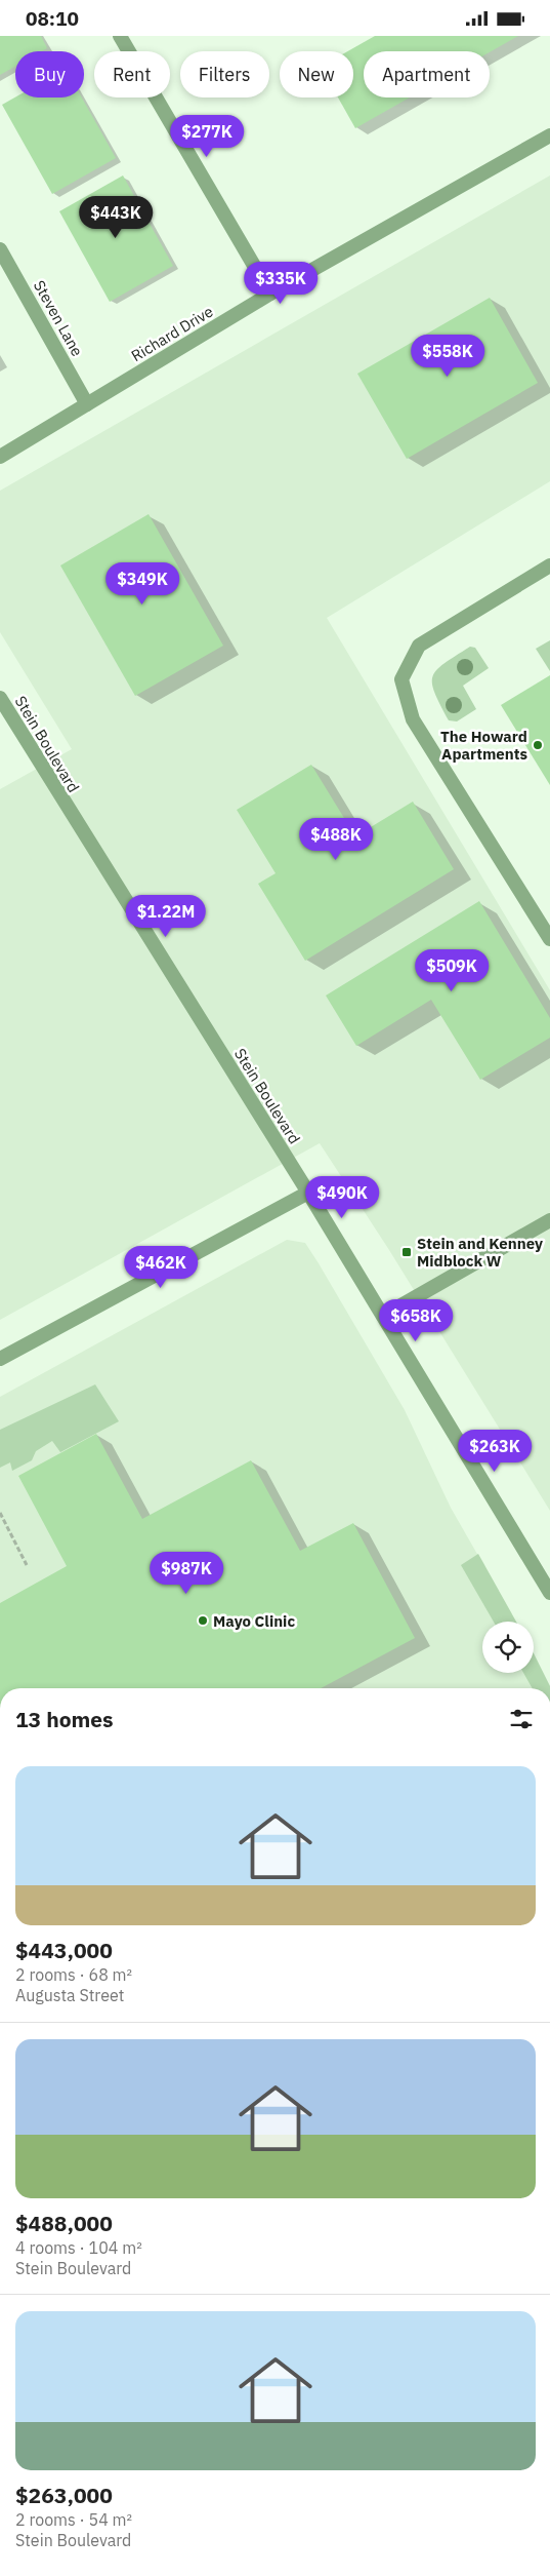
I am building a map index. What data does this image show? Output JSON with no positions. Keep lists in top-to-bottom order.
{
  "streets": {
    "street": ["Steven Lane", "Richard Drive", "Stein Boulevard"]
  },
  "crossings": [
    ["Steven Lane", "Richard Drive"]
  ],
  "places": {
    "other": ["The Howard Apartments", "Mayo Clinic"],
    "transit": ["Stein and Kenney Midblock W"]
  },
  "page": {
    "status": "08:10",
    "chip": [
      "Buy",
      "Rent",
      "Filters",
      "New",
      "Apartment"
    ],
    "price": [
      "$277K",
      "$443K",
      "$335K",
      "$558K",
      "$349K",
      "$488K",
      "$1.22M",
      "$509K",
      "$490K",
      "$462K",
      "$658K",
      "$263K",
      "$987K"
    ],
    "heading": "13 homes",
    "list": [
      {
        "name": "$443,000",
        "note": "2 rooms · 68 m² · Augusta Street"
      },
      {
        "name": "$488,000",
        "note": "4 rooms · 104 m² · Stein Boulevard"
      },
      {
        "name": "$263,000",
        "note": "2 rooms · 54 m² · Stein Boulevard"
      }
    ]
  }
}
